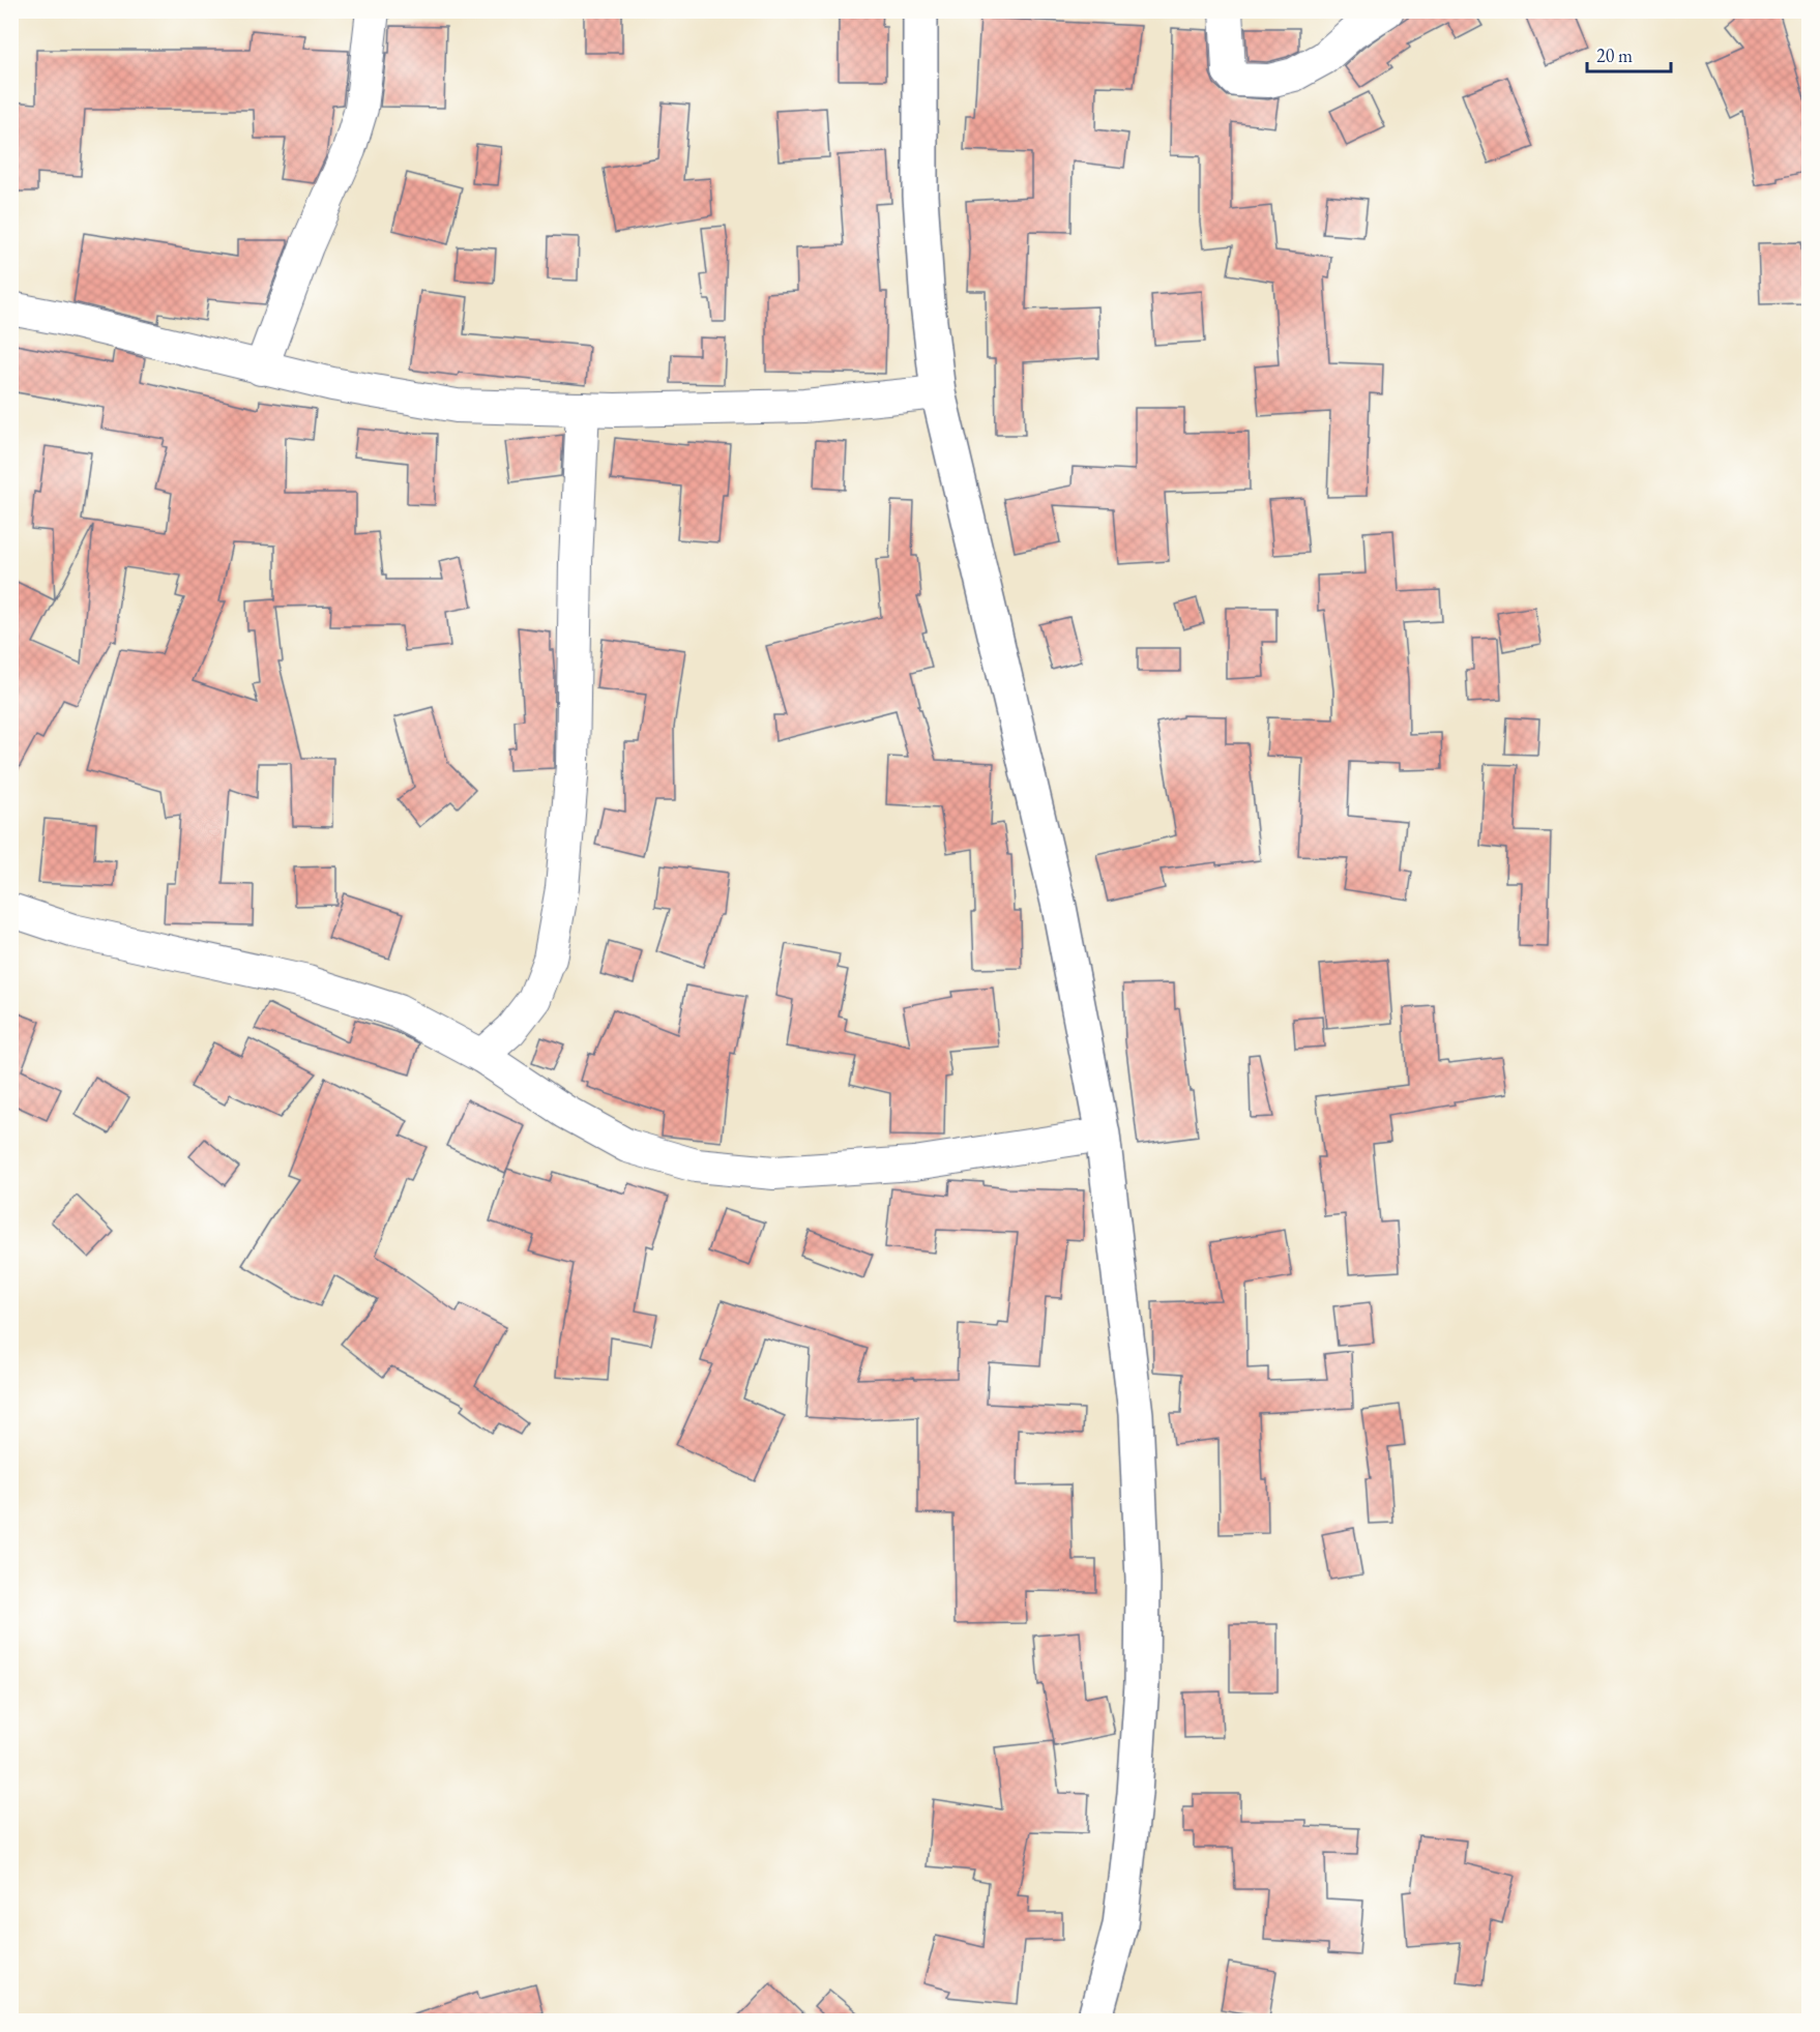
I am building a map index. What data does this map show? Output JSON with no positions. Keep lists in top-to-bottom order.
{
  "scale_bar": "20 m"
}
